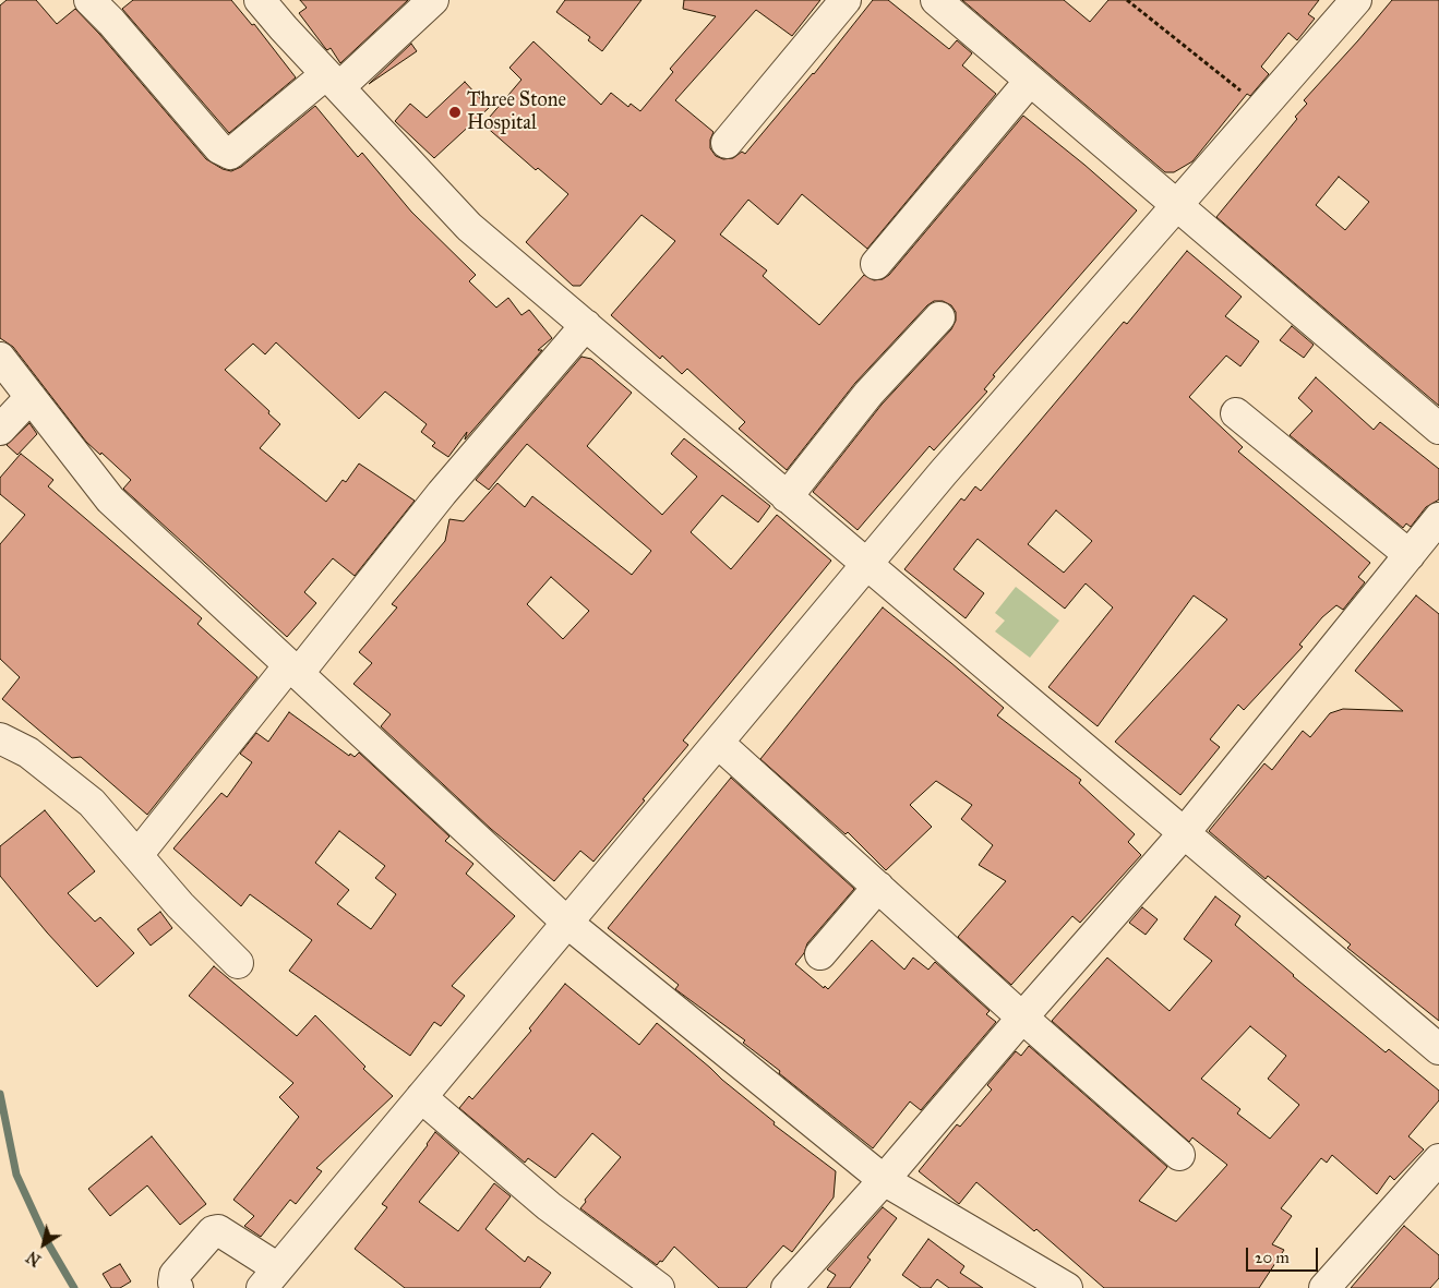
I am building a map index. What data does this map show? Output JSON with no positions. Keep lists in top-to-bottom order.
{
  "places": ["Three Stone Hospital"],
  "scale_bar": "20 m",
  "north": "bottom left"
}
